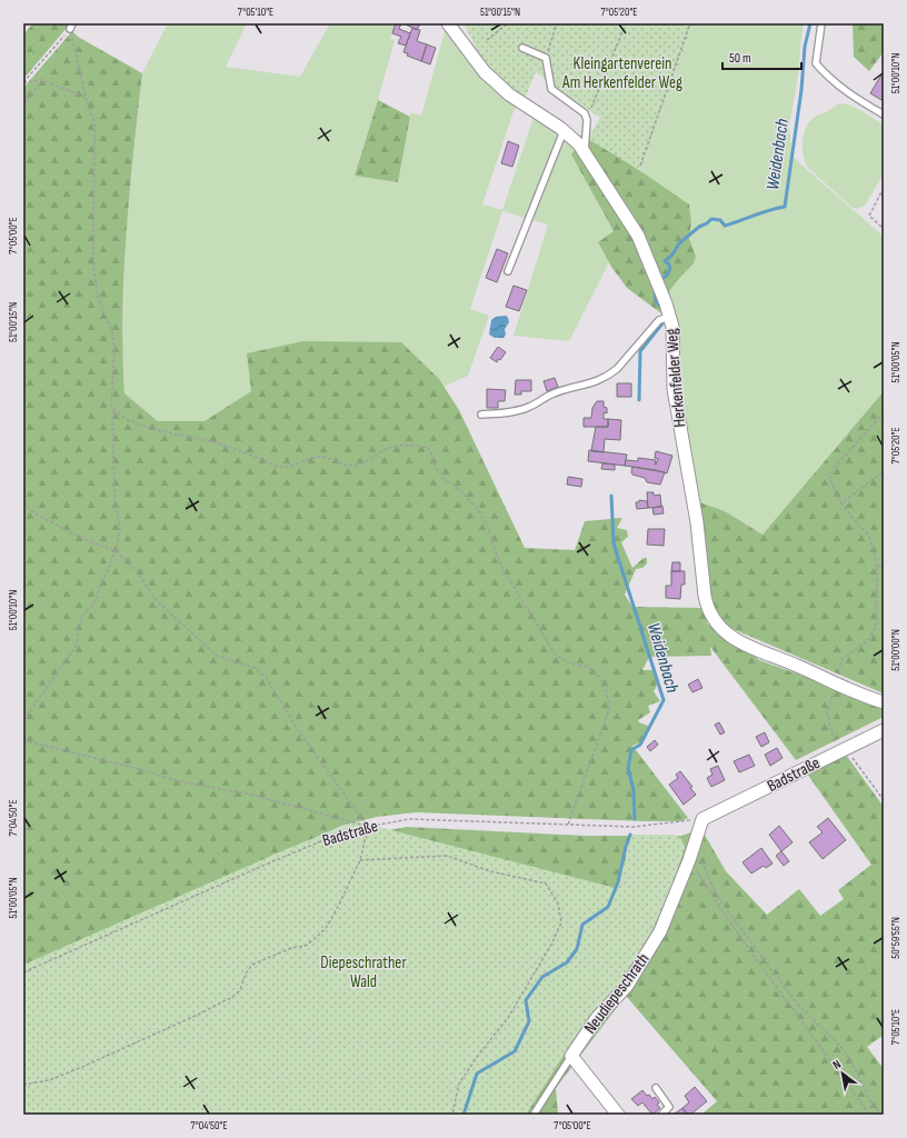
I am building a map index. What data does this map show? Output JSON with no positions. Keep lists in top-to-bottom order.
{
  "streets": {
    "street": ["Herkenfelder Weg", "Badstraße", "Neudiepeschrath"]
  },
  "water": ["Weidenbach"],
  "parks": ["Kleingartenverein Am Herkenfelder Weg", "Diepeschrather Wald"],
  "scale_bar": "50 m",
  "north": "top left",
  "coordinates": [
    "7°05'10\"E",
    "51°00'15\"N",
    "7°05'20\"E",
    "51°00'10\"N",
    "7°05'00\"E",
    "51°00'05\"N",
    "51°00'00\"N",
    "7°04'50\"E",
    "50°59'55\"N"
  ]
}
